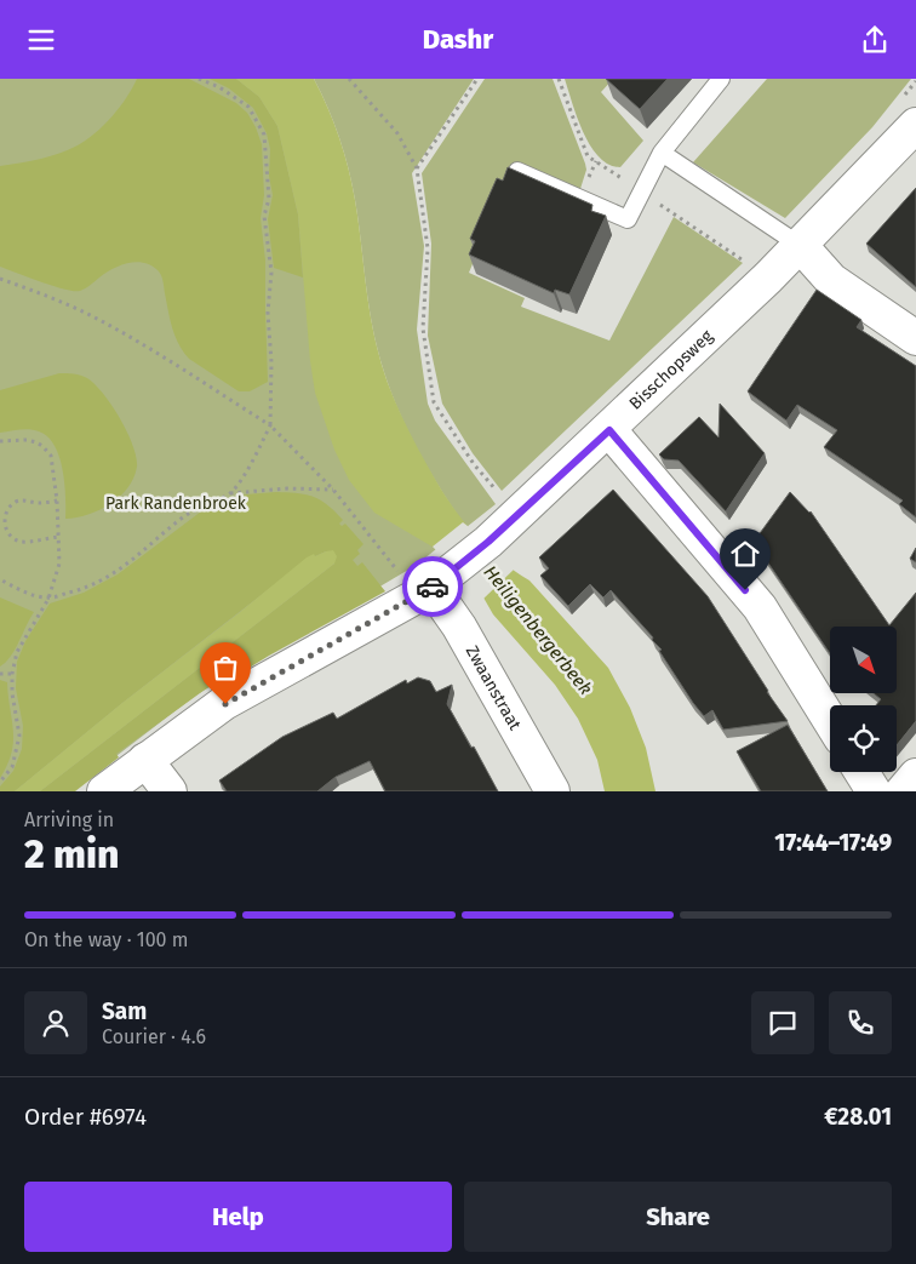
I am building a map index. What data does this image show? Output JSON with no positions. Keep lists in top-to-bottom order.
{
  "streets": {
    "street": ["Bisschopsweg", "Zwaanstraat"]
  },
  "crossings": [
    ["Bisschopsweg", "Zwaanstraat"]
  ],
  "water": ["Heiligenbergerbeek"],
  "parks": ["Park Randenbroek"],
  "north": "bottom right",
  "page": {
    "header": "Dashr",
    "heading": ["2 min", "Arriving in", "17:44–17:49"],
    "panel": [
      "Sam",
      "Courier · 4.6",
      "Order #6974",
      "€28.01"
    ],
    "bar": "On the way · 100 m",
    "buttons": ["Help", "Share"]
  }
}
